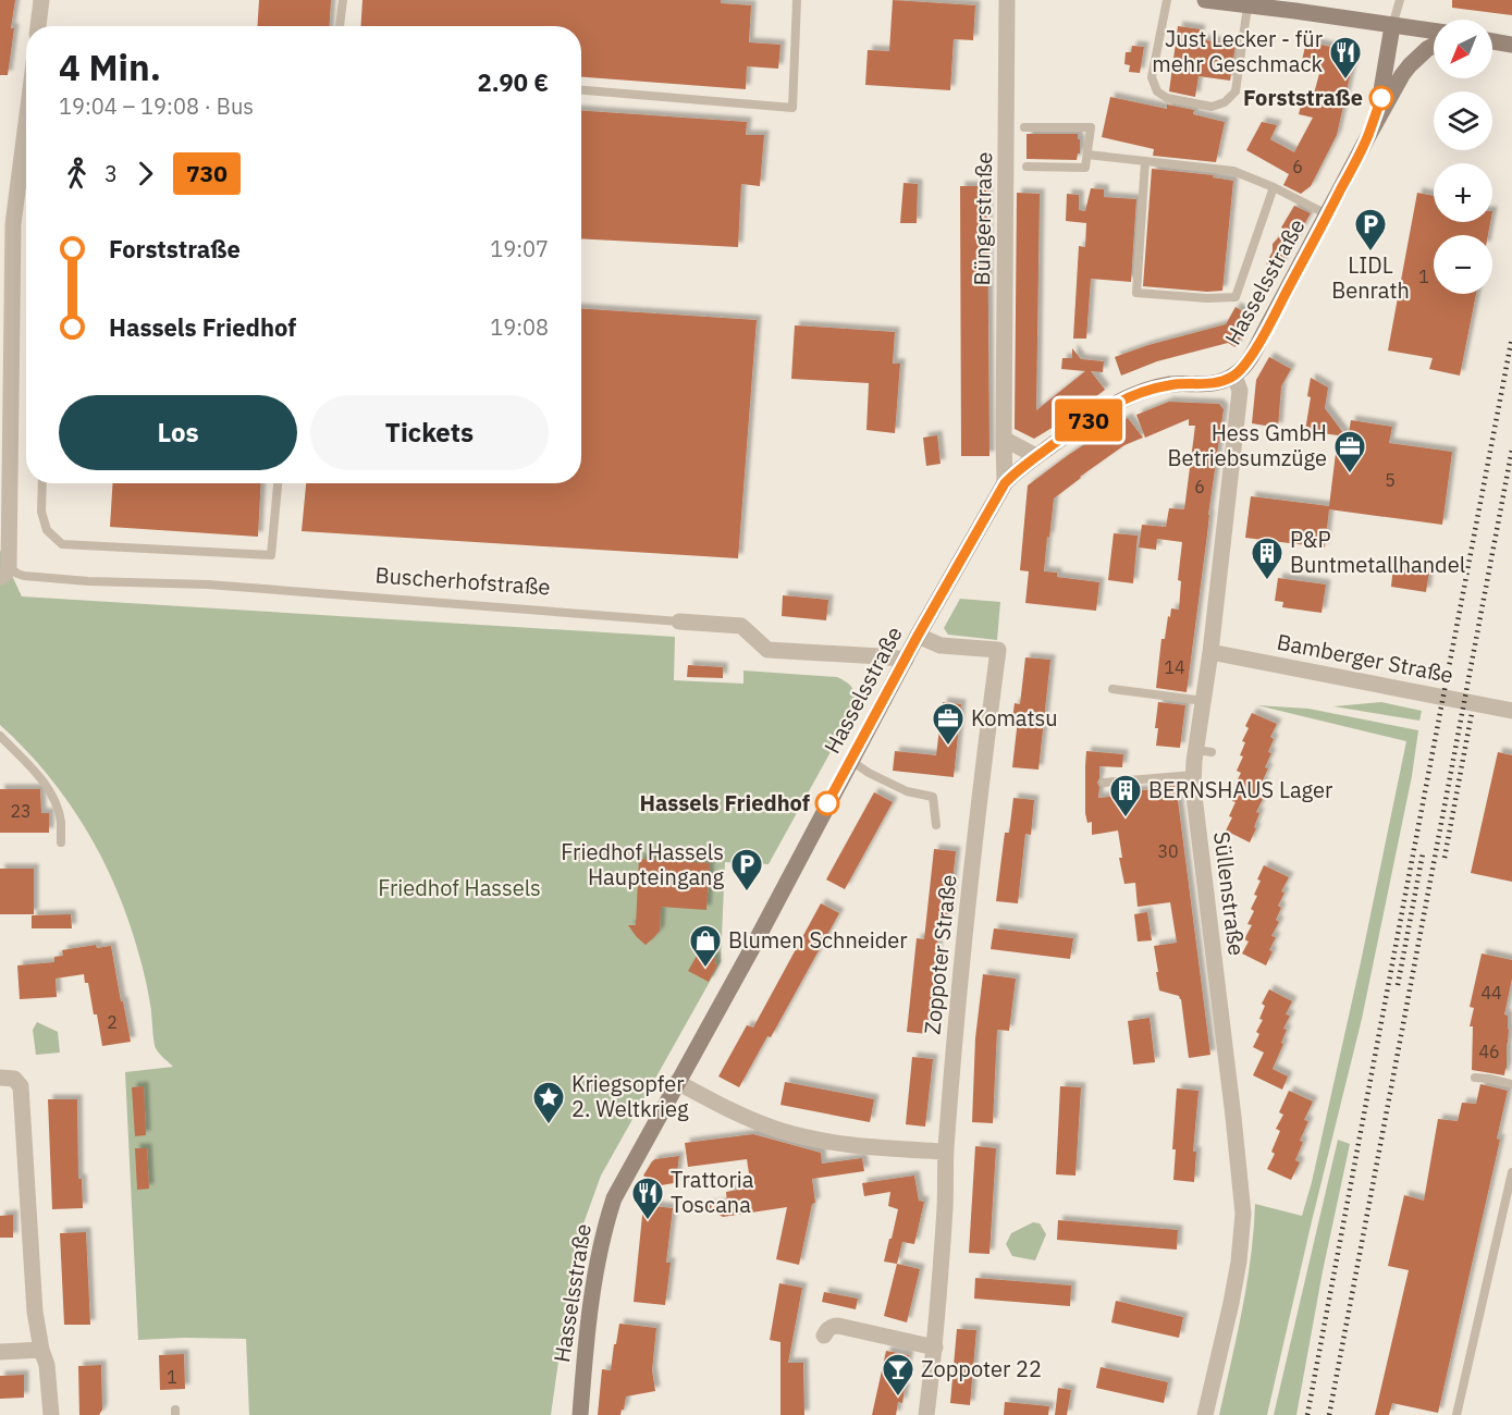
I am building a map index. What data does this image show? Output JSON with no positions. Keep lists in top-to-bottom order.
{
  "streets": {
    "street": [
      "Büngerstraße",
      "Hasselsstraße",
      "Buscherhofstraße",
      "Bamberger Straße",
      "Süllenstraße",
      "Zoppoter Straße"
    ]
  },
  "crossings": [
    ["Büngerstraße", "Hasselsstraße"],
    ["Hasselsstraße", "Buscherhofstraße"],
    ["Hasselsstraße", "Süllenstraße"],
    ["Hasselsstraße", "Zoppoter Straße"],
    ["Bamberger Straße", "Süllenstraße"]
  ],
  "parks": ["Friedhof Hassels"],
  "places": {
    "restaurant": ["Just Lecker - für mehr Geschmack", "Trattoria Toscana"],
    "other": ["Forststraße", "Hassels Friedhof"],
    "parking": ["LIDL Benrath", "Friedhof Hassels Haupteingang"],
    "office": ["Hess GmbH Betriebsumzüge", "Komatsu"],
    "building": ["P&P Buntmetallhandel", "BERNSHAUS Lager"],
    "shop": ["Blumen Schneider"],
    "place": ["Kriegsopfer 2. Weltkrieg"],
    "bar": ["Zoppoter 22"]
  },
  "lines": ["bus line 730"],
  "house_numbers": [
    "6",
    "1",
    "5",
    "6",
    "14",
    "23",
    "30",
    "44",
    "2",
    "46",
    "1"
  ],
  "north": "bottom left",
  "page": {
    "on_map": "730",
    "map_buttons": ["+", "−"],
    "heading": ["4 Min.", "19:04 – 19:08 · Bus", "2.90 €"],
    "legs": ["3", "730"],
    "list": [
      {
        "name": "Forststraße",
        "value": "19:07"
      },
      {
        "name": "Hassels Friedhof",
        "value": "19:08"
      }
    ],
    "buttons": ["Los", "Tickets"]
  }
}
